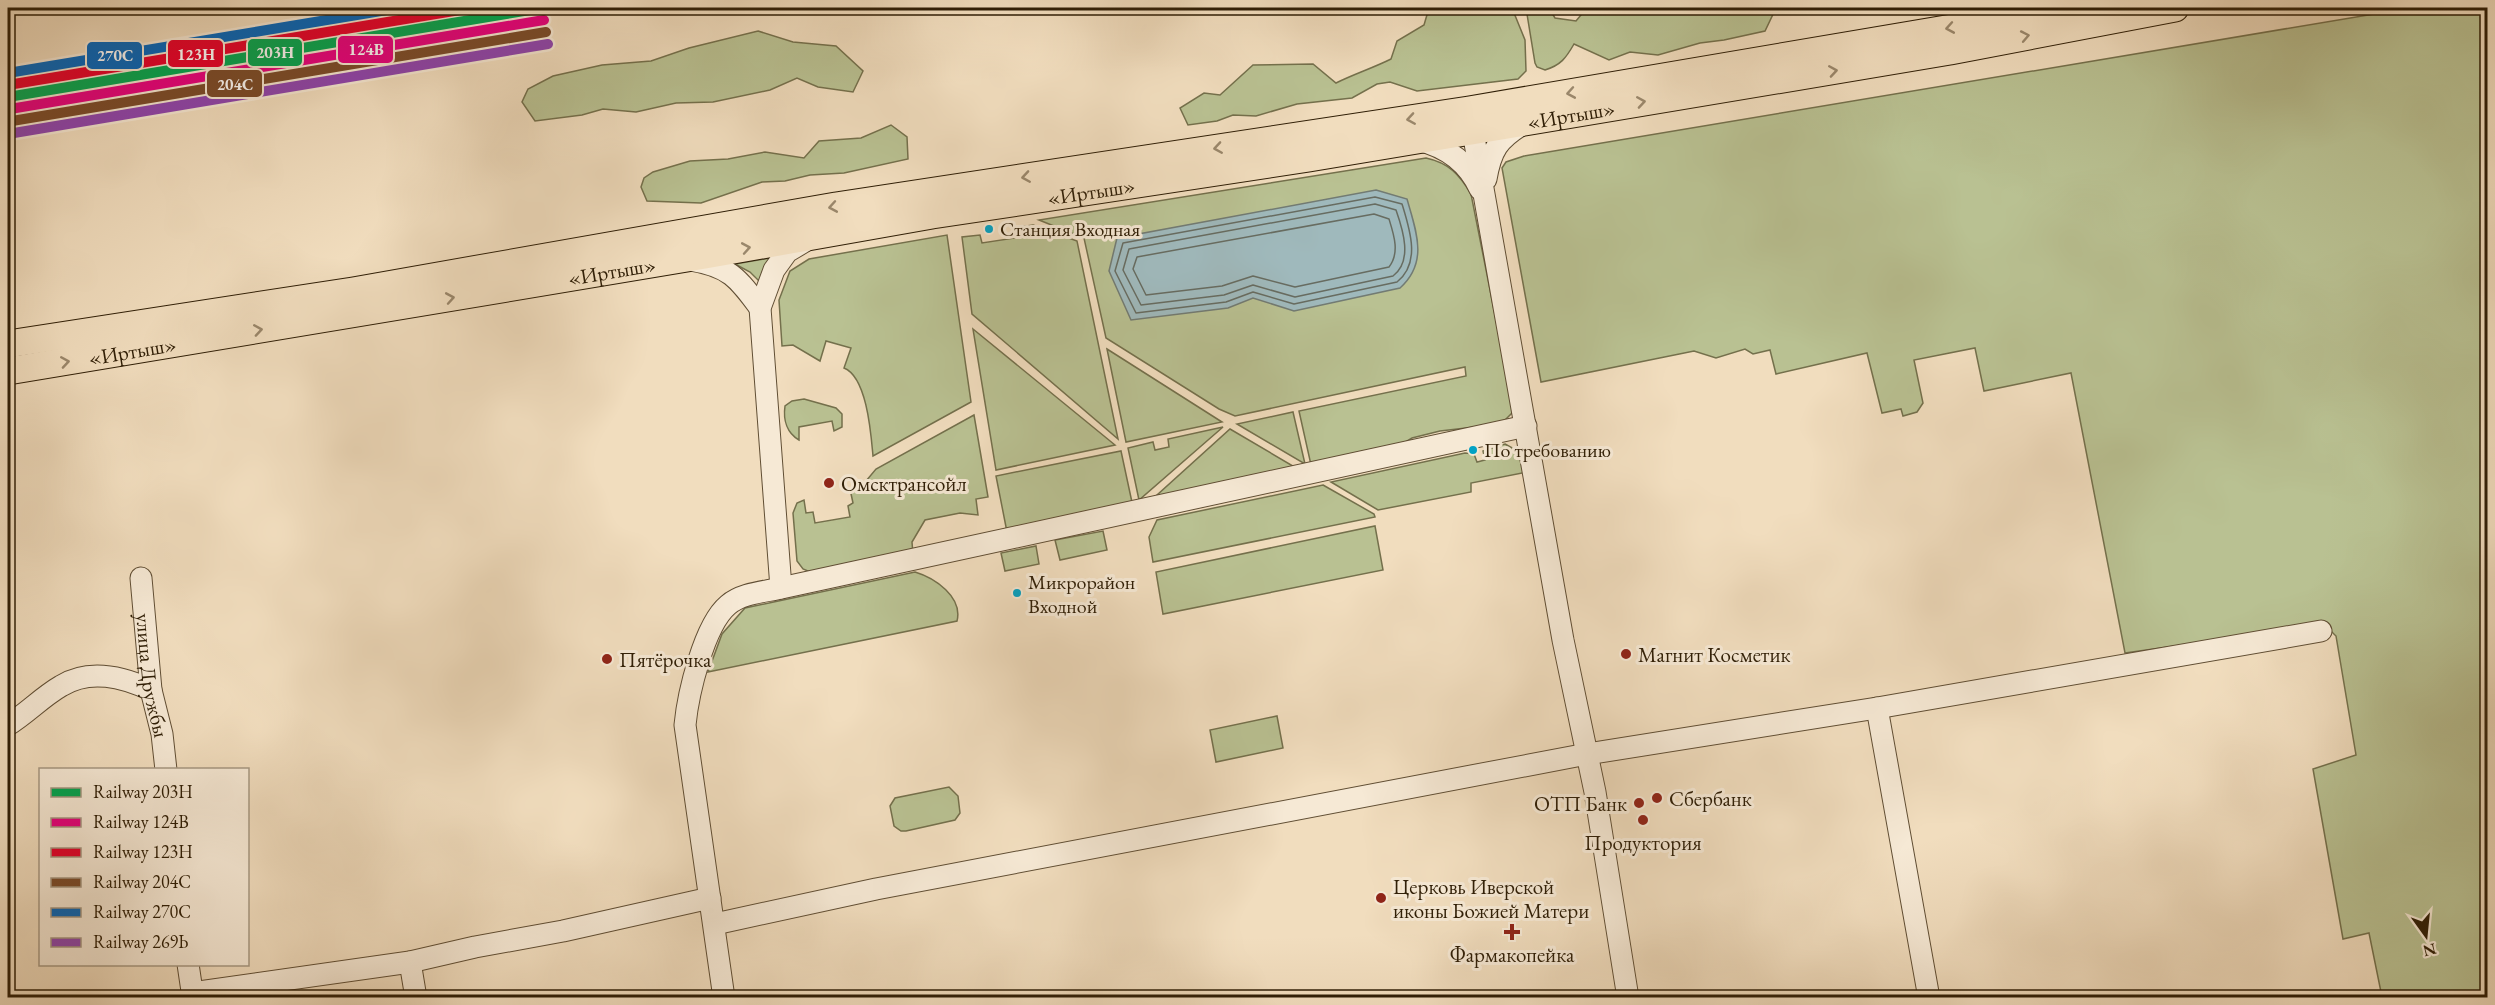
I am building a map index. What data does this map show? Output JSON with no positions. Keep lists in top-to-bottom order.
{
  "streets": {
    "main road": ["«Иртыш»"],
    "street": ["улица Дружбы"]
  },
  "places": {
    "other": [
      "Станция Входная",
      "По требованию",
      "Омсктрансойл",
      "Микрорайон Входной",
      "Магнит Косметик",
      "Пятёрочка",
      "Сбербанк",
      "ОТП Банк",
      "Продуктория",
      "Церковь Иверской иконы Божией Матери"
    ],
    "health": ["Фармакопейка"]
  },
  "lines": [
    "rail line 203Н",
    "rail line 123Н",
    "rail line 270С",
    "rail line 124В",
    "rail line 204С",
    "rail line 269Ь"
  ],
  "legend": [
    "Railway 203Н",
    "Railway 124В",
    "Railway 123Н",
    "Railway 204С",
    "Railway 270С",
    "Railway 269Ь"
  ],
  "north": "bottom"
}
